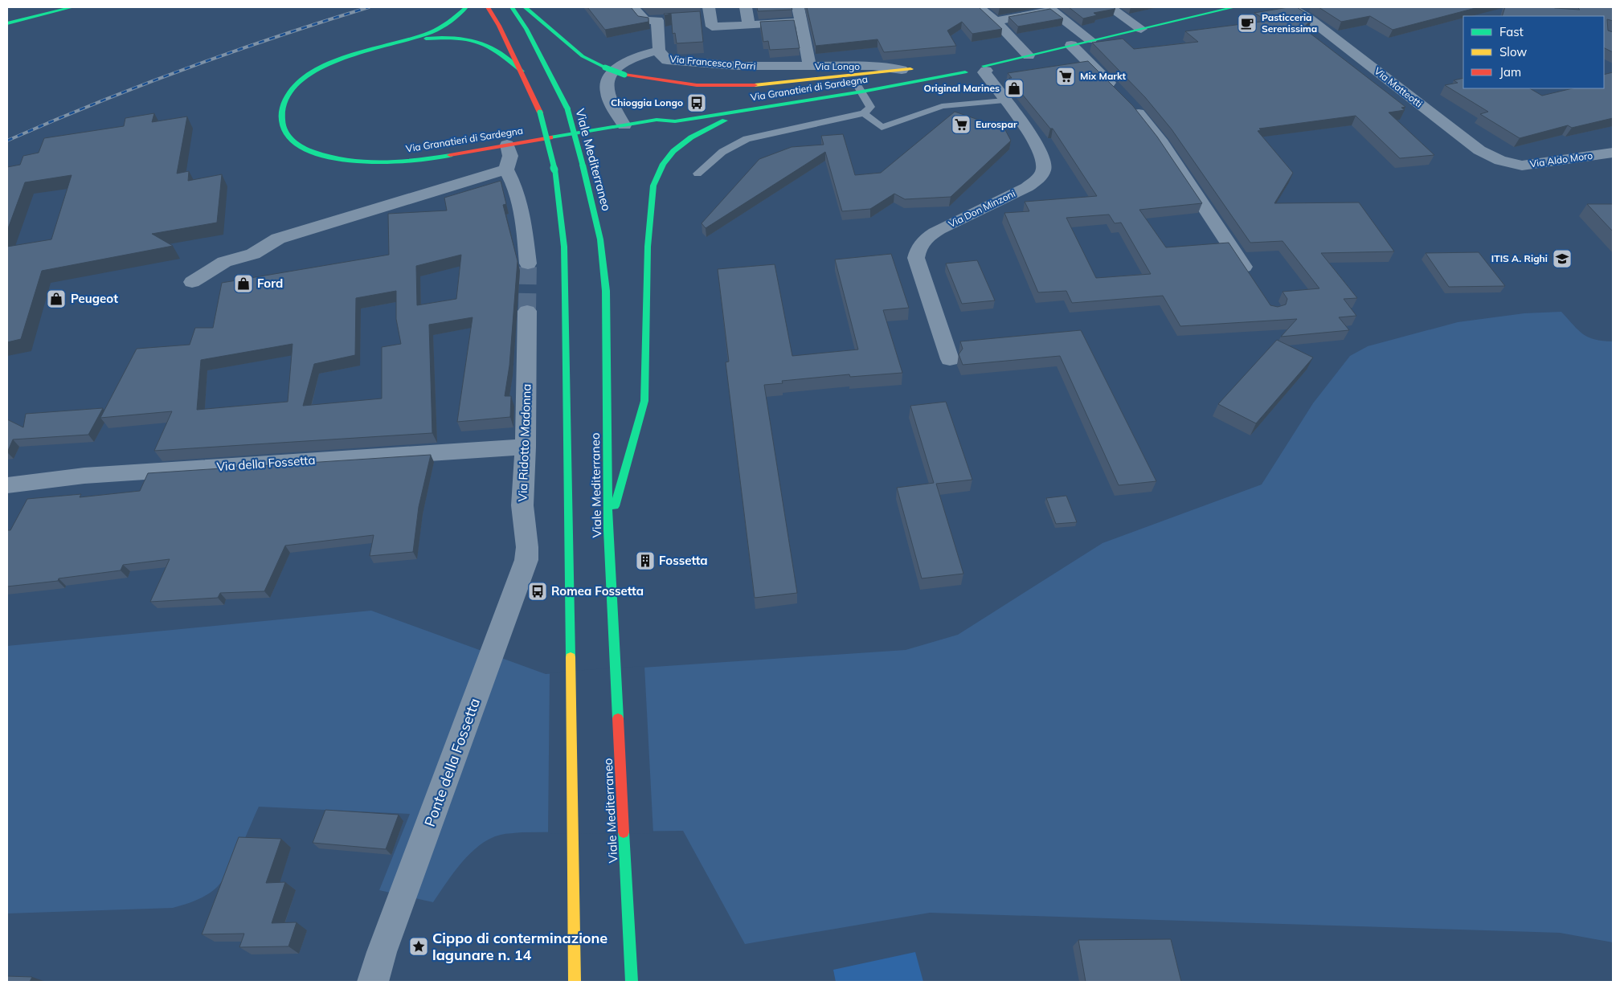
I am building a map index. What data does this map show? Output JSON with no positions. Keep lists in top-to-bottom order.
{
  "streets": {
    "street": [
      "Via Francesco Parri",
      "Via Longo",
      "Via Matteotti",
      "Via Granatieri di Sardegna",
      "Viale Mediterraneo",
      "Via Aldo Moro",
      "Via Don Minzoni",
      "Via Ridotto Madonna",
      "Via della Fossetta",
      "Ponte della Fossetta"
    ]
  },
  "crossings": [
    ["Via Francesco Parri", "Via Longo"],
    ["Via Francesco Parri", "Via Granatieri di Sardegna"],
    ["Via Matteotti", "Via Aldo Moro"],
    ["Via Granatieri di Sardegna", "Via Don Minzoni"],
    ["Via Ridotto Madonna", "Via della Fossetta"],
    ["Via Ridotto Madonna", "Ponte della Fossetta"]
  ],
  "places": {
    "cafe": ["Pasticceria Serenissima"],
    "supermarket": ["Mix Markt", "Eurospar"],
    "shop": ["Original Marines", "Ford", "Peugeot"],
    "bus stop": ["Chioggia Longo", "Romea Fossetta"],
    "school or university": ["ITIS A. Righi"],
    "building": ["Fossetta"],
    "place": ["Cippo di conterminazione lagunare n. 14"]
  },
  "legend": ["Fast", "Slow", "Jam"]
}
